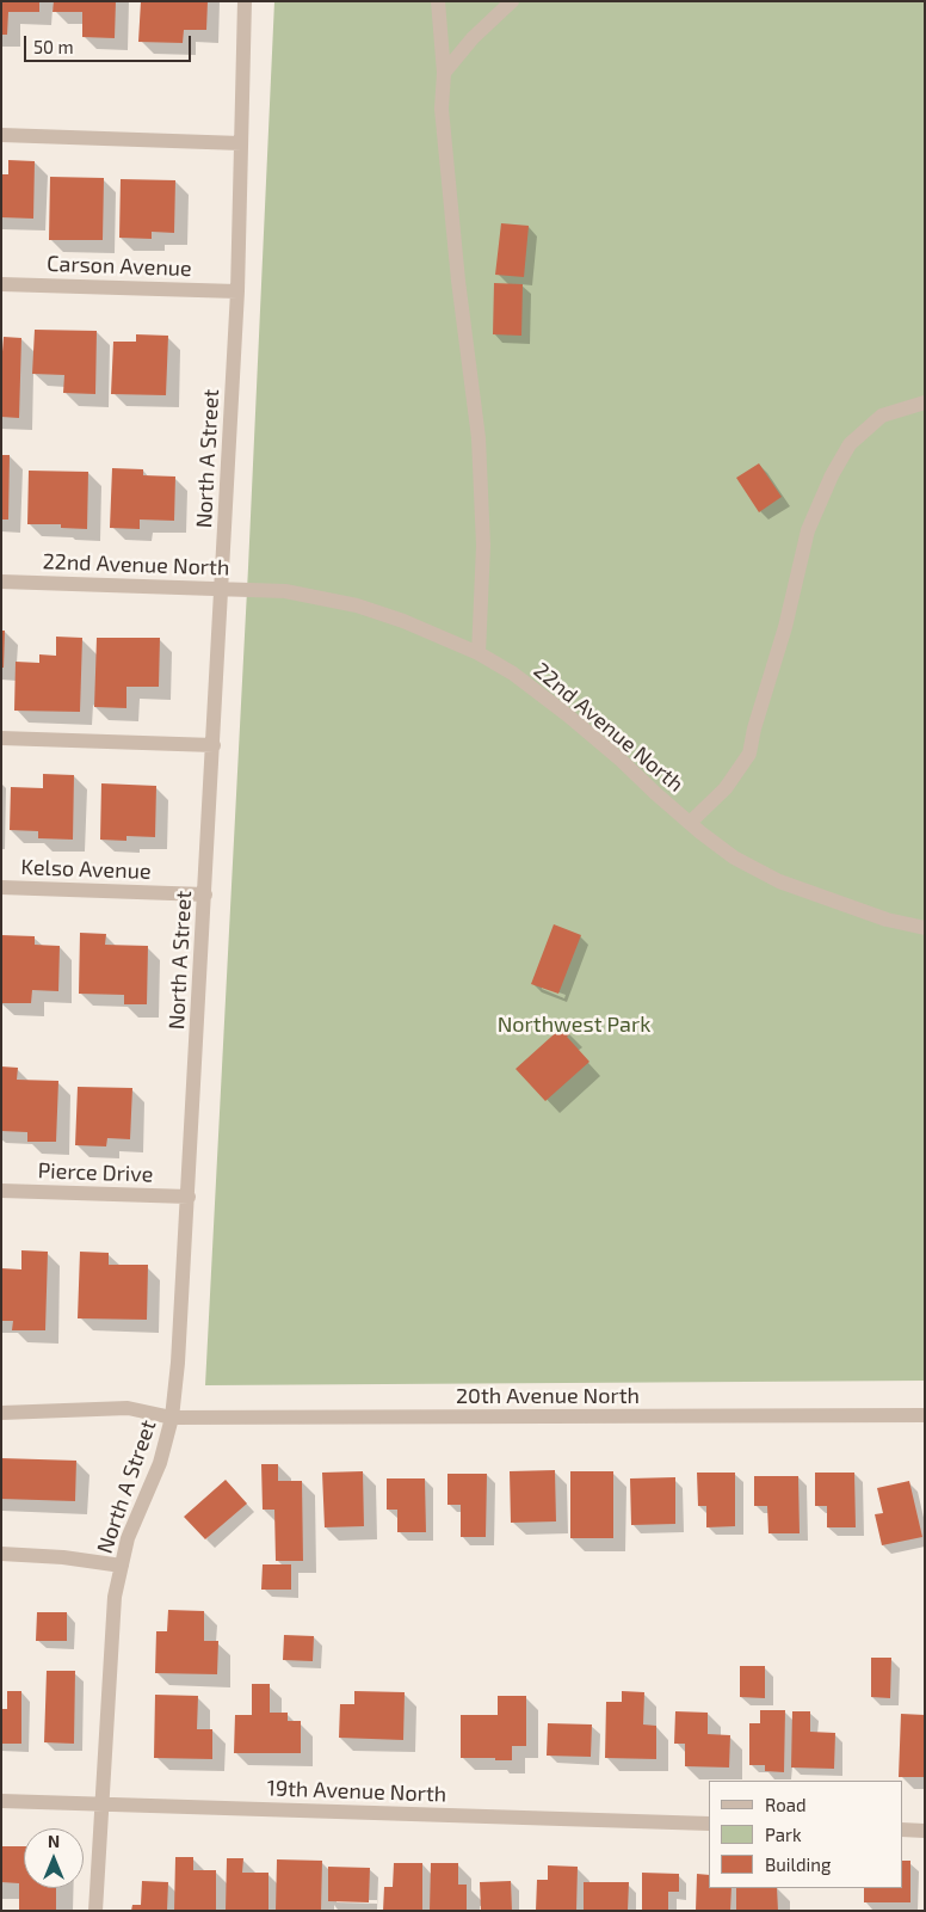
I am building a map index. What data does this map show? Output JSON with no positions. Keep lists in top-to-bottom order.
{
  "streets": {
    "street": [
      "Carson Avenue",
      "North A Street",
      "22nd Avenue North",
      "Kelso Avenue",
      "Pierce Drive",
      "20th Avenue North",
      "19th Avenue North"
    ]
  },
  "crossings": [
    ["Carson Avenue", "North A Street"],
    ["North A Street", "22nd Avenue North"],
    ["North A Street", "Kelso Avenue"],
    ["North A Street", "Pierce Drive"],
    ["North A Street", "20th Avenue North"],
    ["North A Street", "19th Avenue North"]
  ],
  "parks": ["Northwest Park"],
  "legend": ["Road", "Park", "Building"],
  "scale_bar": "50 m",
  "north": "top"
}
